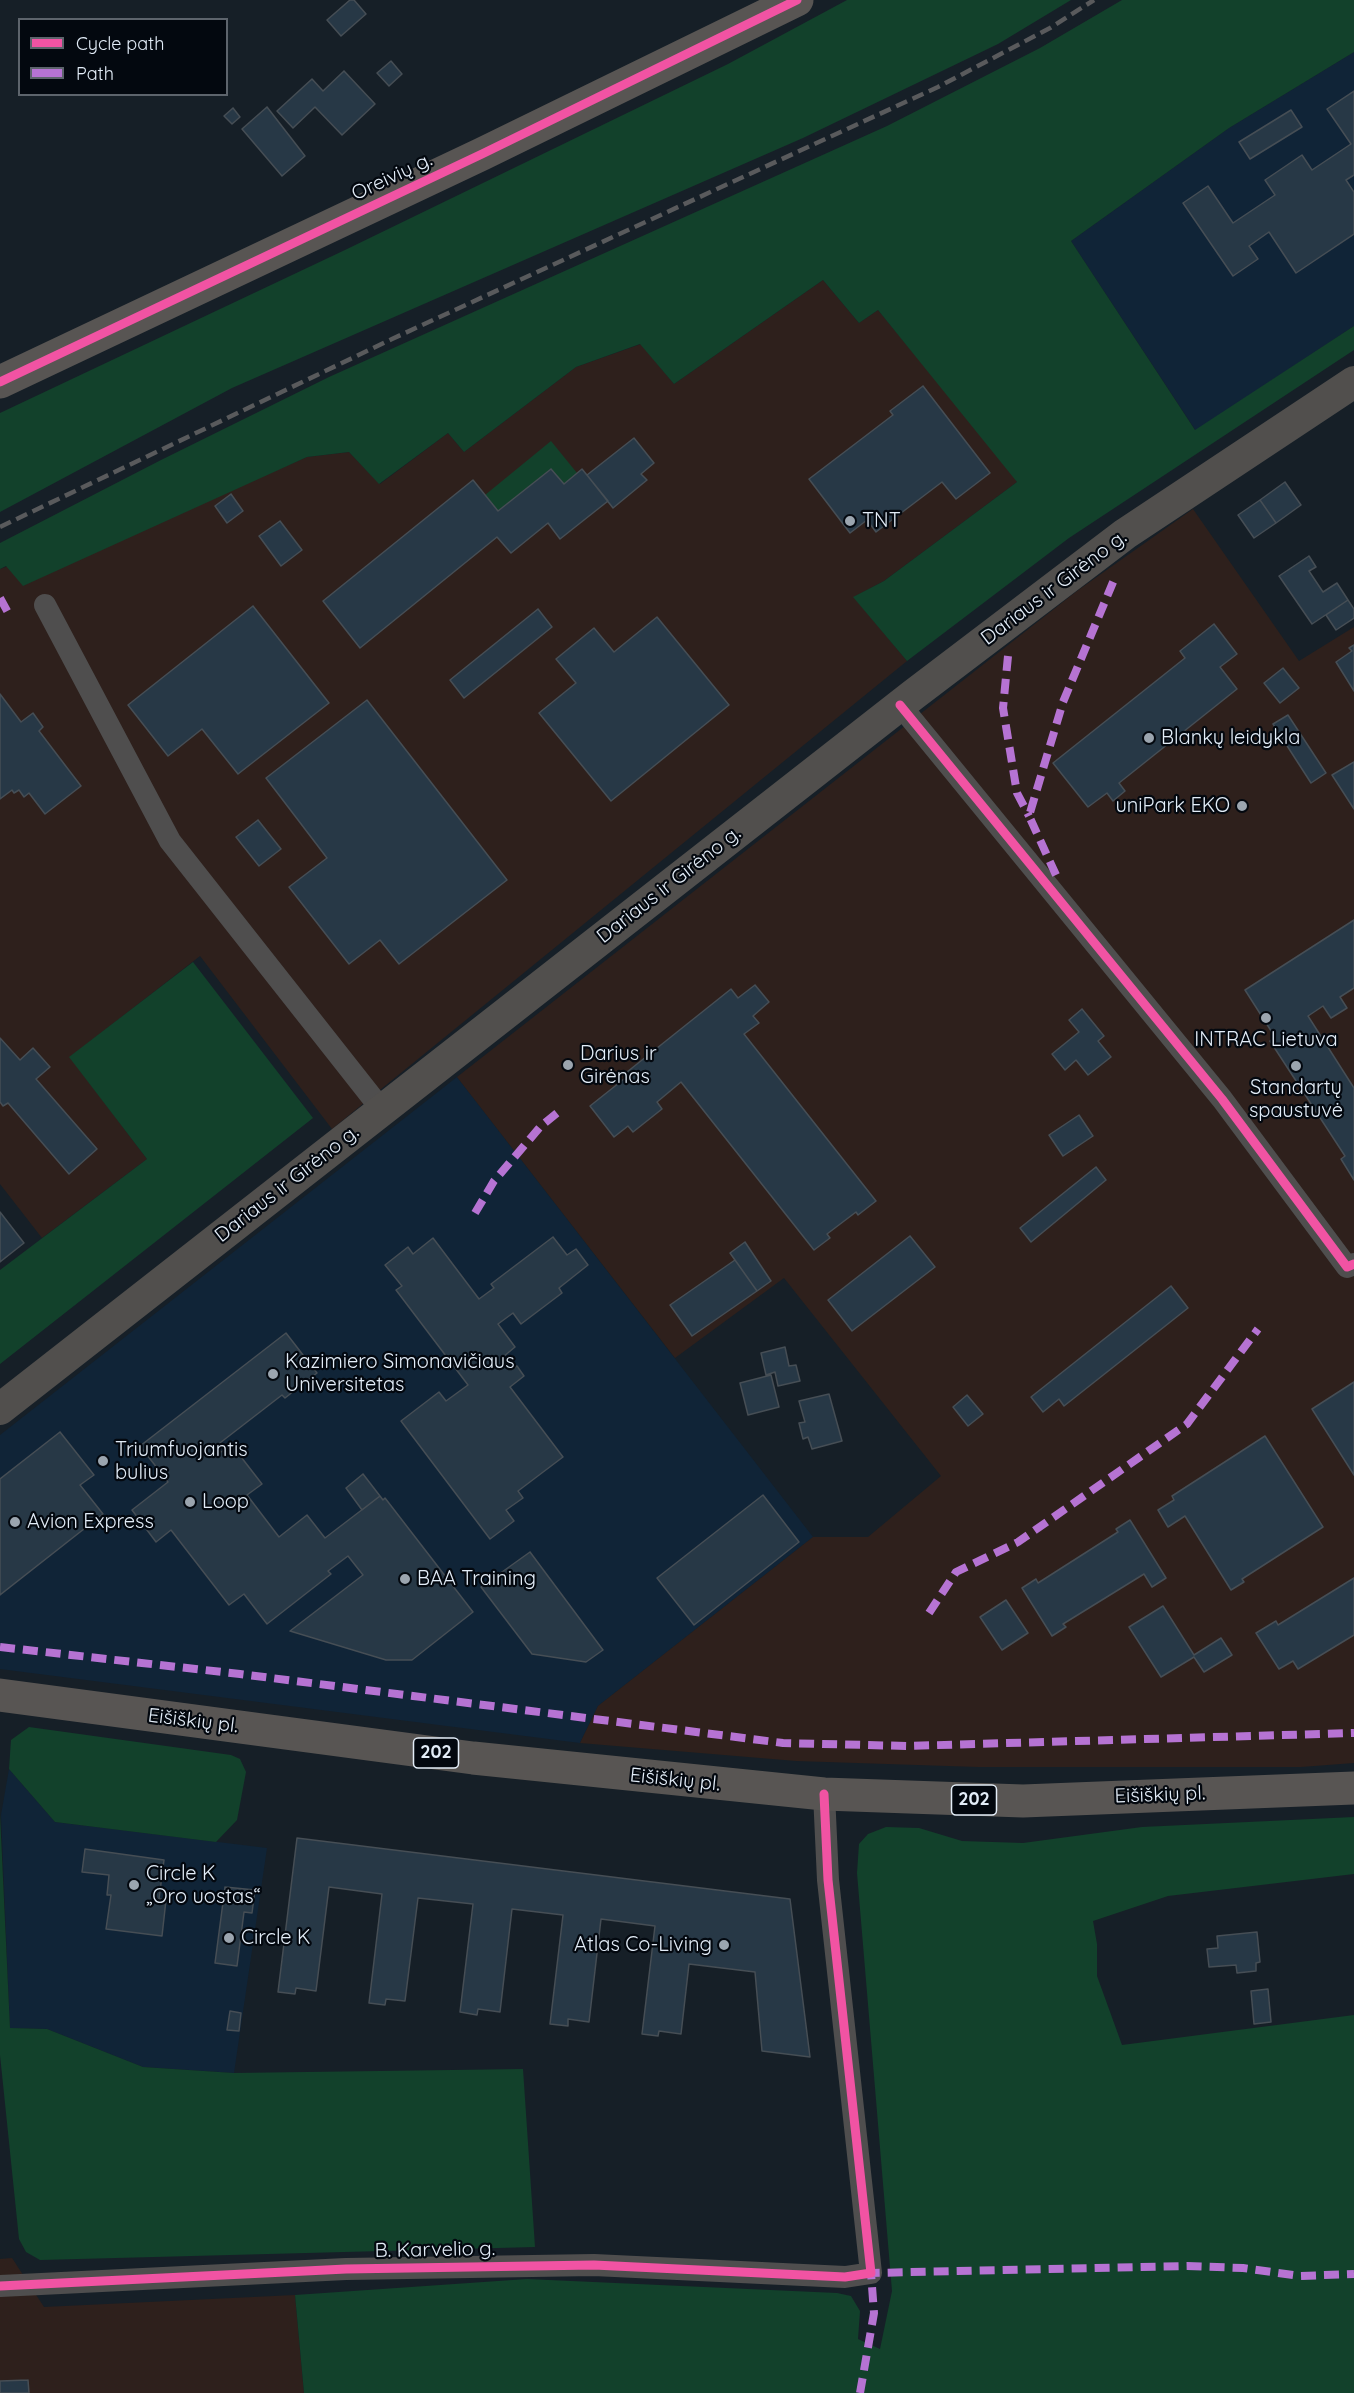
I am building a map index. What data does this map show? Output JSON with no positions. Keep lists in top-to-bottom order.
{
  "streets": {
    "main road": [
      "Oreivių g.",
      "Dariaus ir Girėno g.",
      "Eišiškių pl.",
      "202"
    ],
    "street": ["B. Karvelio g."]
  },
  "crossings": [
    ["Eišiškių pl.", "B. Karvelio g."]
  ],
  "places": [
    "TNT",
    "Blankų leidykla",
    "uniPark EKO",
    "INTRAC Lietuva",
    "Darius ir Girėnas",
    "Standartų spaustuvė",
    "Kazimiero Simonavičiaus Universitetas",
    "Triumfuojantis bulius",
    "Loop",
    "Avion Express",
    "BAA Training",
    "Circle K „Oro uostas“",
    "Circle K",
    "Atlas Co-Living"
  ],
  "legend": ["Cycle path", "Path"]
}
